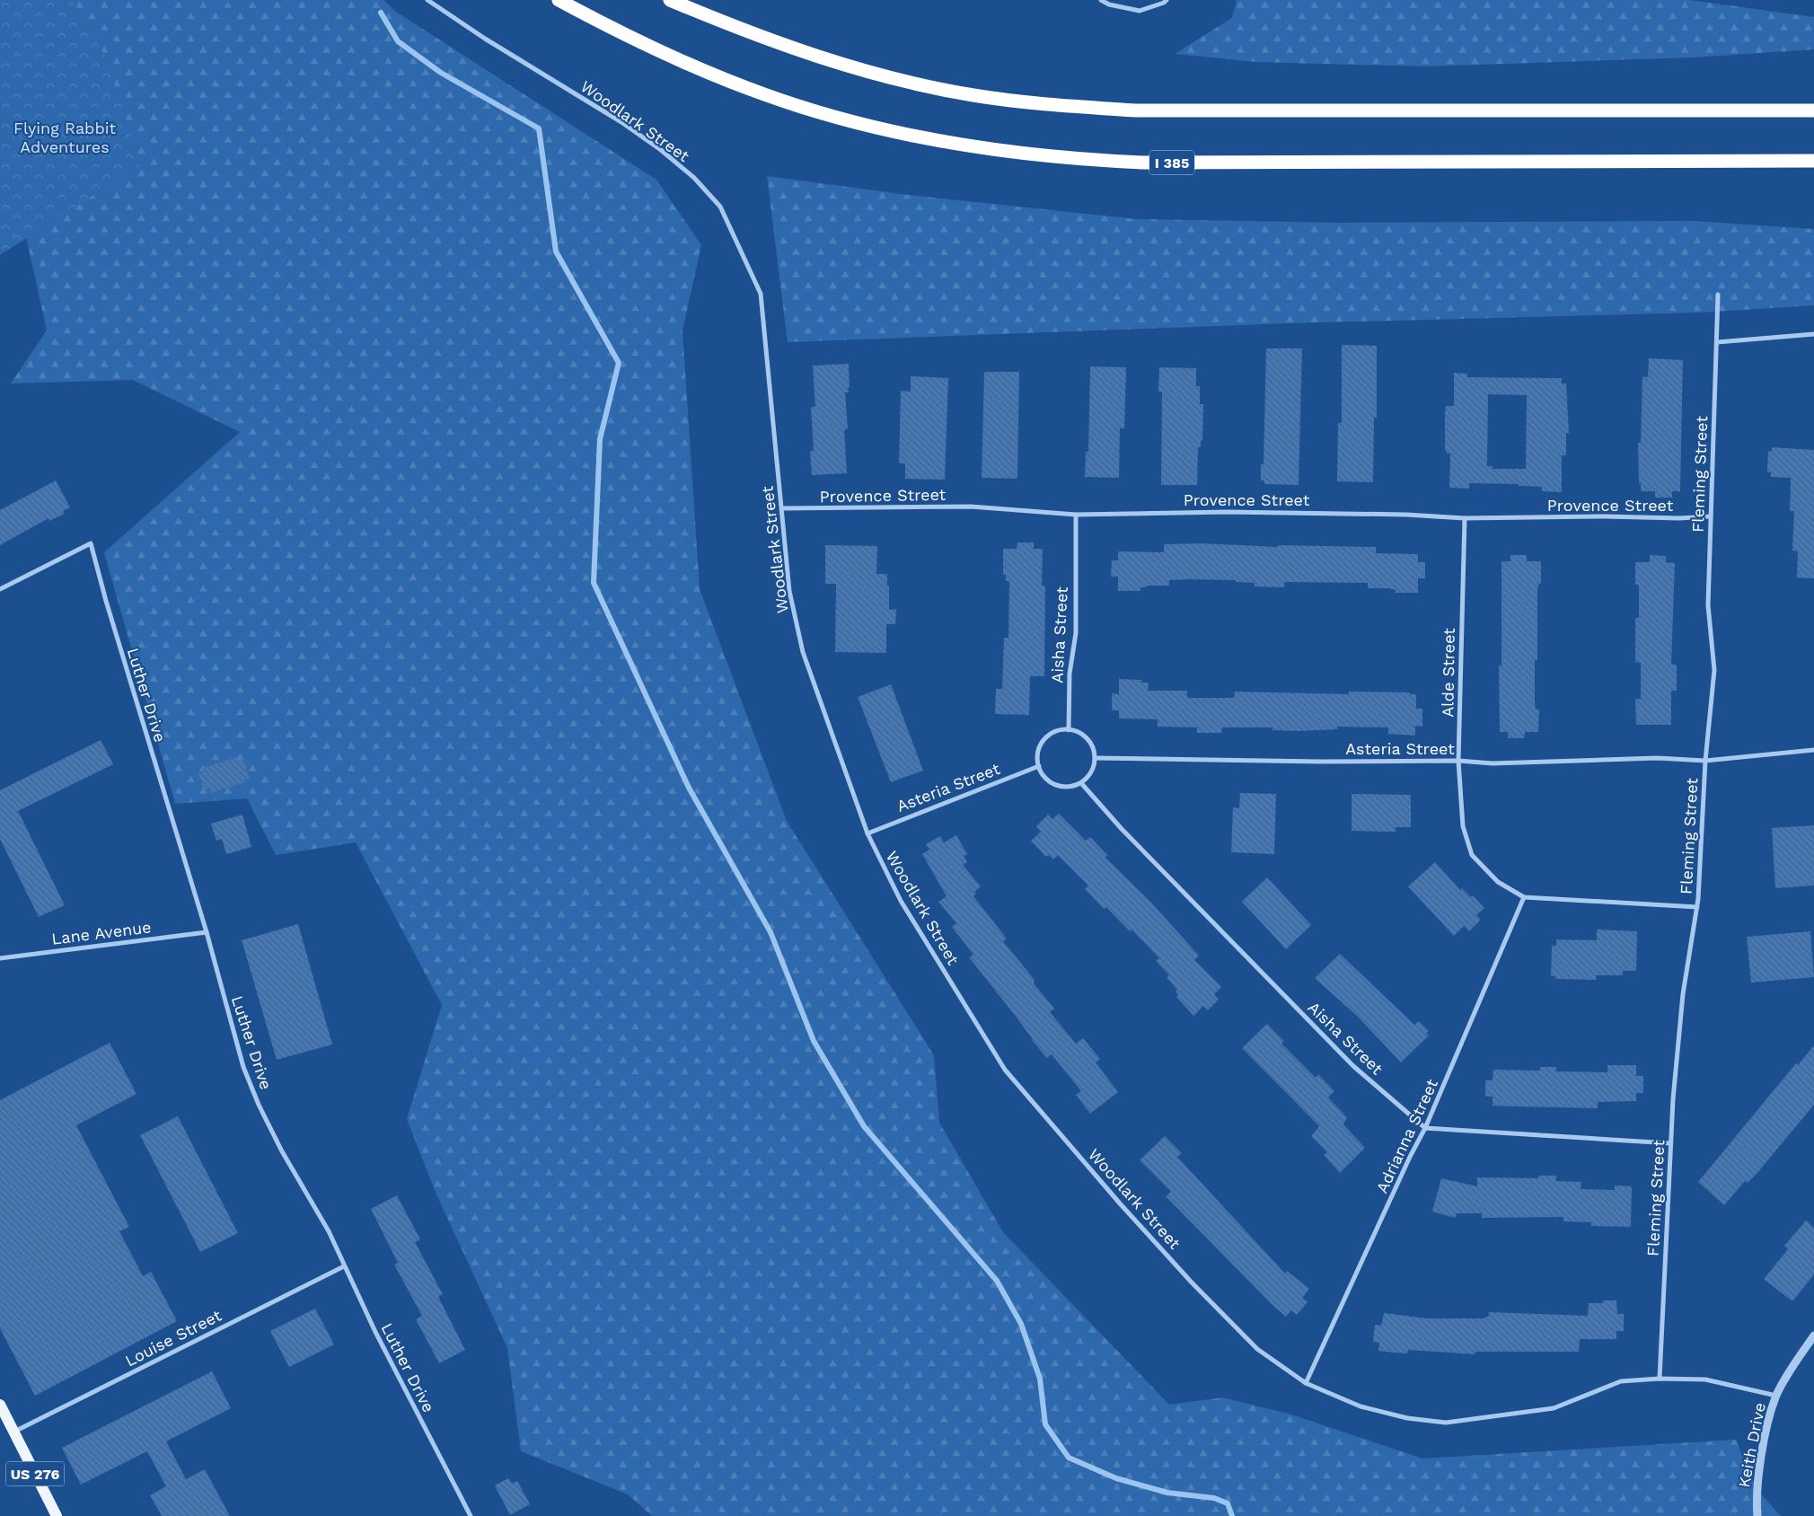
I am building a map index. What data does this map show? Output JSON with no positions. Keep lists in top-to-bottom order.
{
  "streets": {
    "highway": ["I 385"],
    "main road": ["US 276"],
    "street": [
      "Woodlark Street",
      "Fleming Street",
      "Provence Street",
      "Aisha Street",
      "Alde Street",
      "Luther Drive",
      "Asteria Street",
      "Lane Avenue",
      "Adrianna Street",
      "Louise Street",
      "Keith Drive"
    ]
  },
  "crossings": [
    ["Woodlark Street", "Fleming Street"],
    ["Woodlark Street", "Provence Street"],
    ["Woodlark Street", "Asteria Street"],
    ["Woodlark Street", "Adrianna Street"],
    ["Woodlark Street", "Keith Drive"],
    ["Fleming Street", "Provence Street"],
    ["Fleming Street", "Alde Street"],
    ["Fleming Street", "Asteria Street"],
    ["Provence Street", "Aisha Street"],
    ["Provence Street", "Alde Street"],
    ["Aisha Street", "Asteria Street"],
    ["Aisha Street", "Adrianna Street"],
    ["Alde Street", "Asteria Street"],
    ["Alde Street", "Adrianna Street"],
    ["Luther Drive", "Lane Avenue"],
    ["Luther Drive", "Louise Street"],
    ["Louise Street", "US 276"]
  ],
  "parks": ["Flying Rabbit Adventures"]
}
